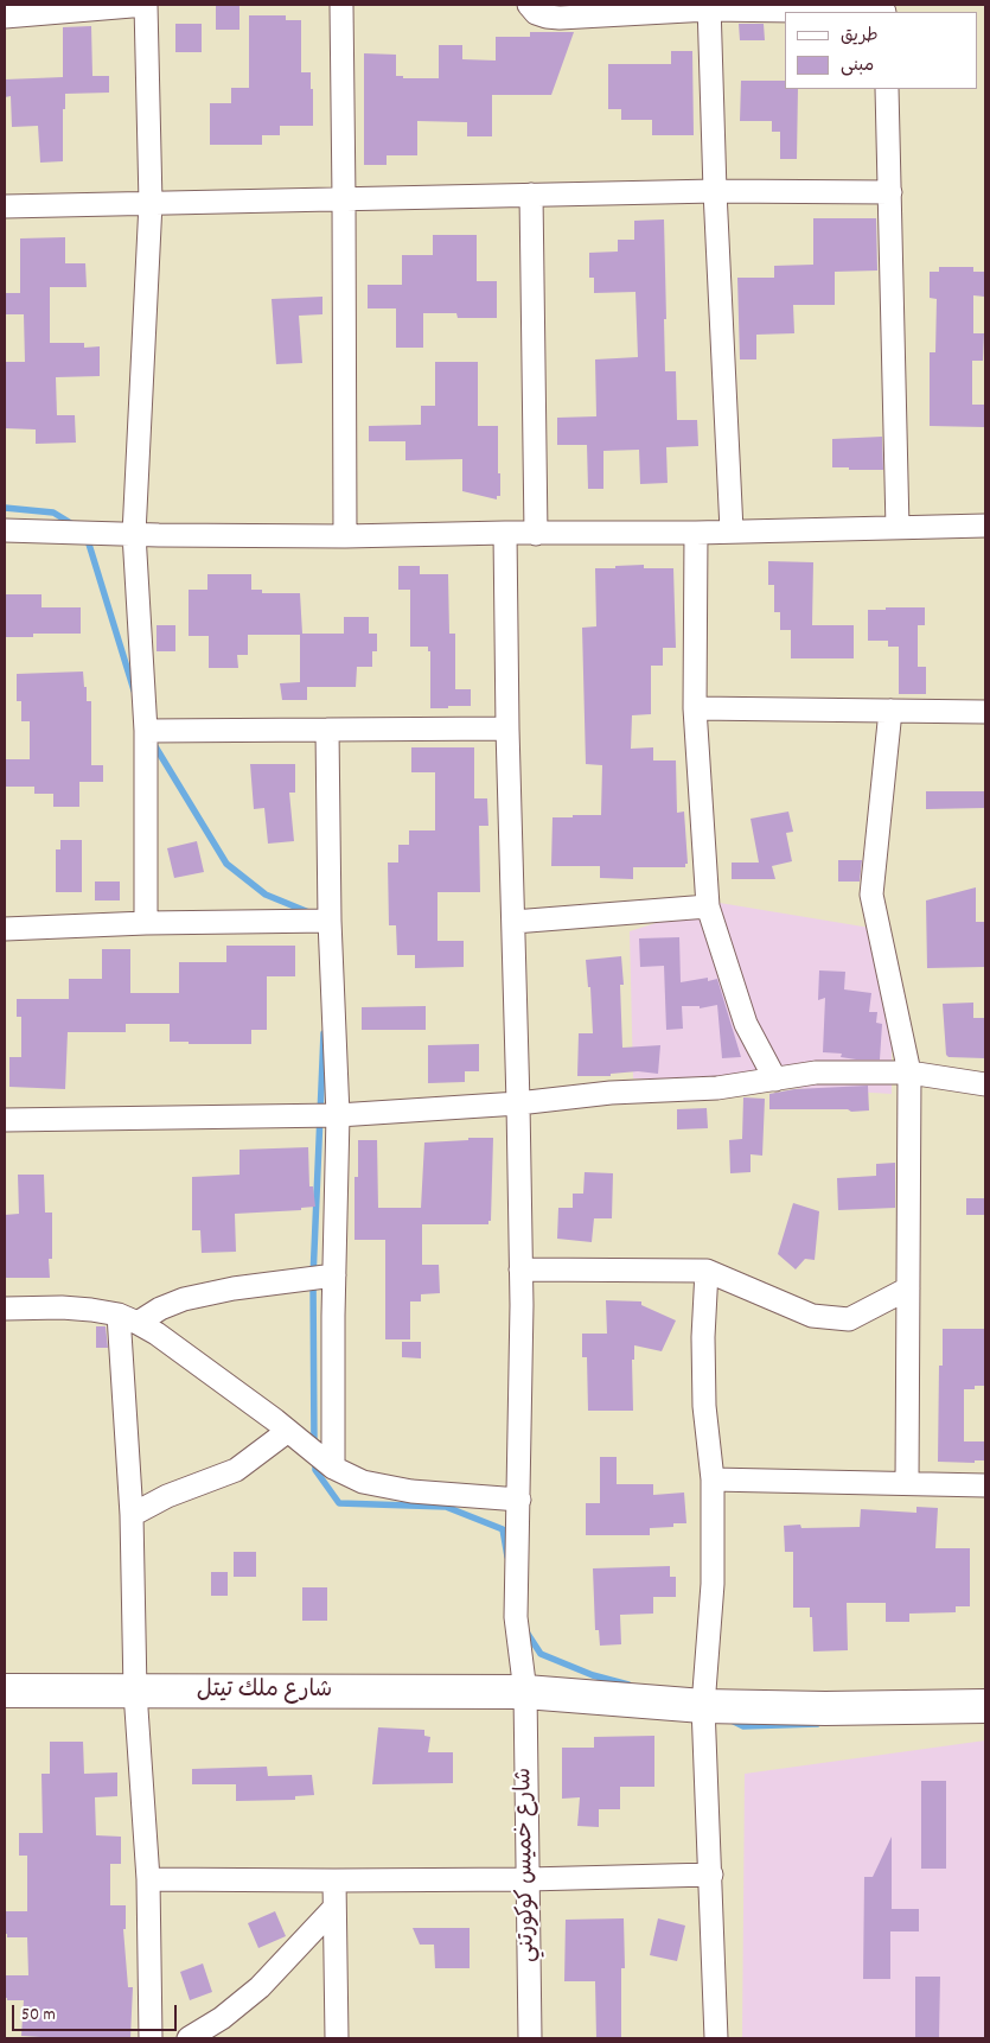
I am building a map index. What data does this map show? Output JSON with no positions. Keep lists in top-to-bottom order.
{
  "streets": {
    "main road": ["شارع ملك تيتل"],
    "street": ["شارع خميس كوكورتني"]
  },
  "crossings": [
    ["شارع ملك تيتل", "شارع خميس كوكورتني"]
  ],
  "legend": ["طريق", "مبنى"],
  "scale_bar": "50 m"
}
